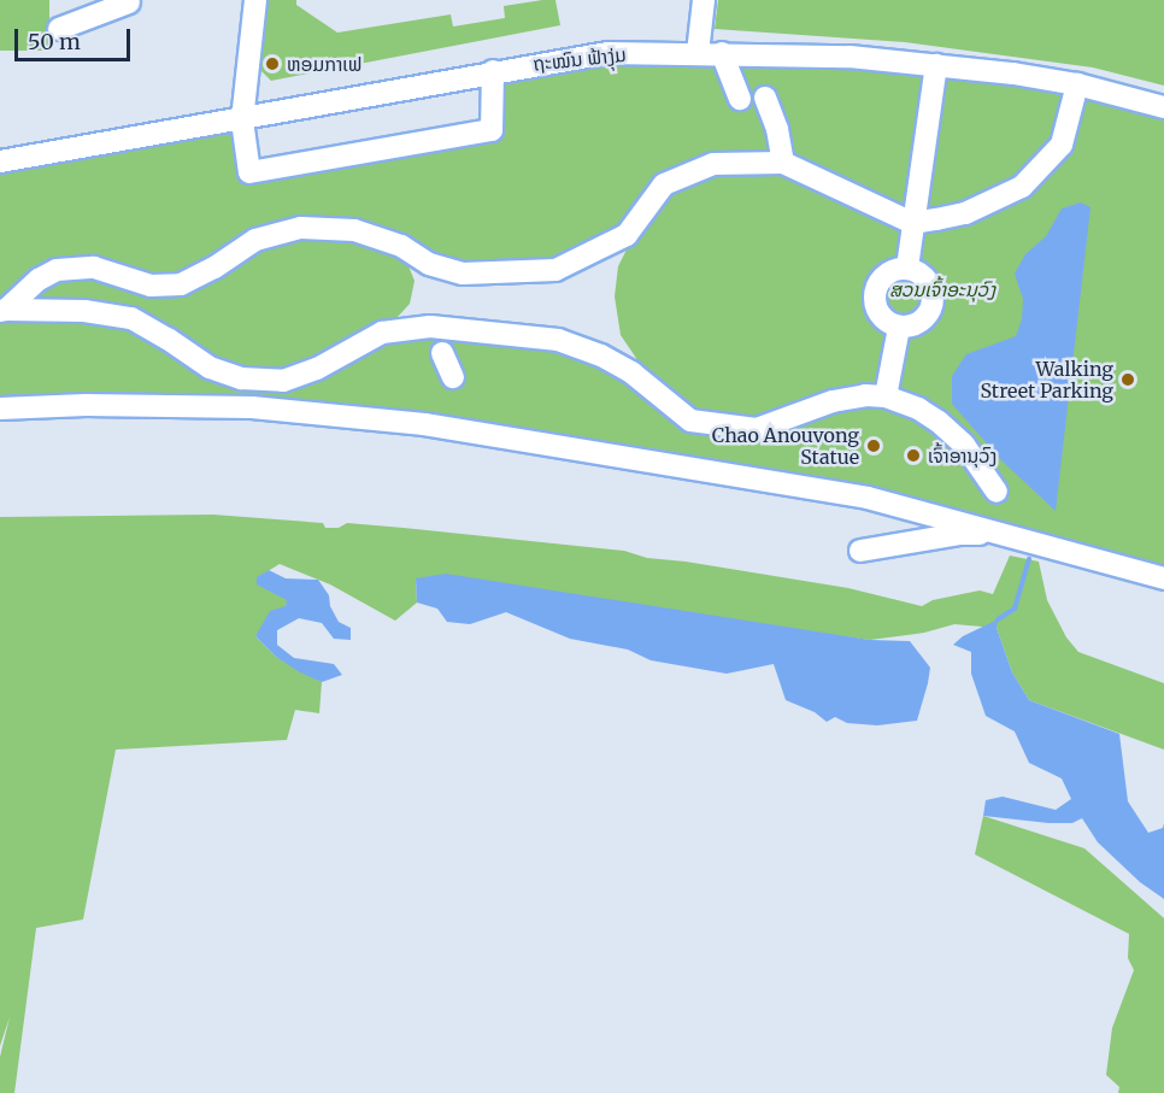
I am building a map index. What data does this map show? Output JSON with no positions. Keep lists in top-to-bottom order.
{
  "streets": {
    "street": ["ຖະໝົນ ຟ້າງຸ່ມ"]
  },
  "parks": ["ສວນເຈົ້າອະນຸວົງ"],
  "places": [
    "ຫອມກາເຟ",
    "Walking Street Parking",
    "Chao Anouvong Statue",
    "ເຈົ້າອານຸວົງ"
  ],
  "scale_bar": "50 m"
}
